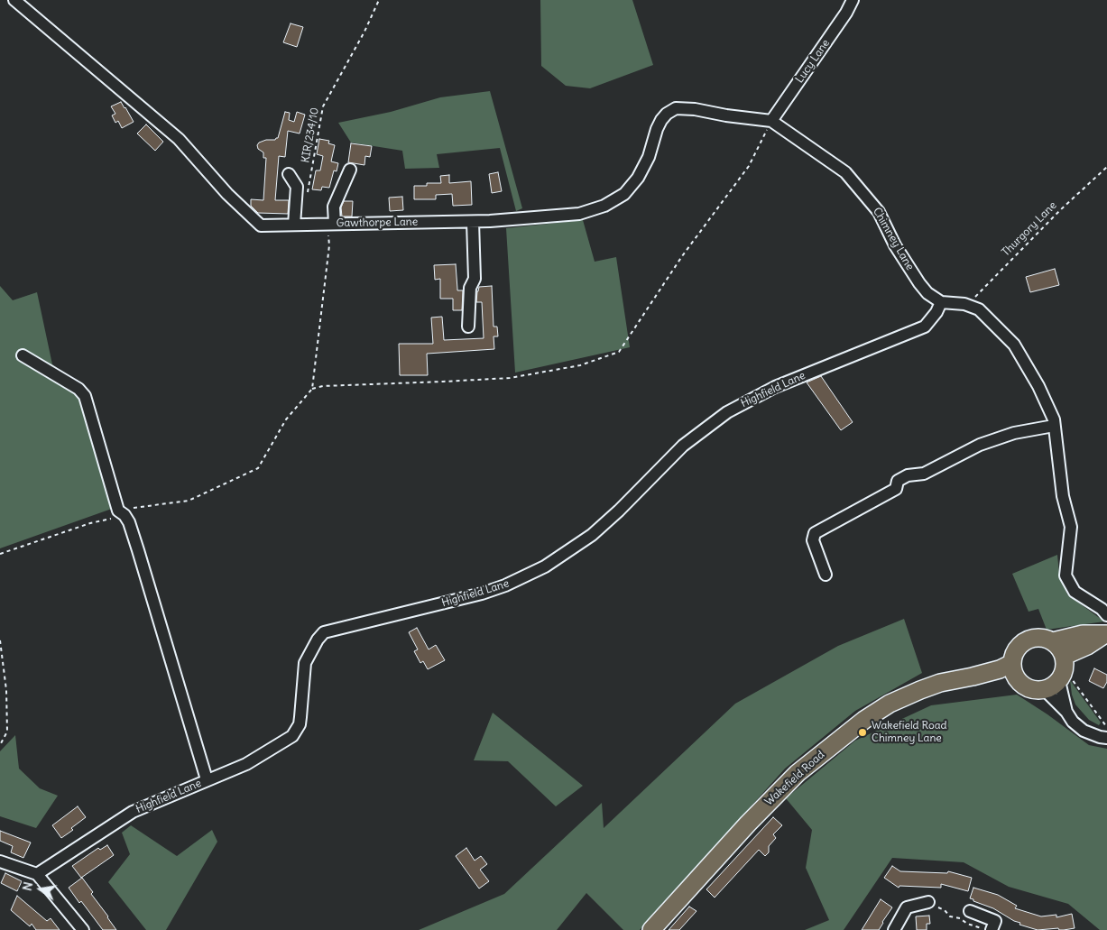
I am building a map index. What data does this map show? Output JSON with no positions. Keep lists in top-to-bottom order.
{
  "streets": {
    "highway": ["Wakefield Road"],
    "street": [
      "Lucy Lane",
      "Gawthorpe Lane",
      "Chimney Lane",
      "Highfield Lane"
    ],
    "path": ["KIR/234/10", "Thurgory Lane"]
  },
  "crossings": [
    ["Lucy Lane", "Gawthorpe Lane"],
    ["Lucy Lane", "Chimney Lane"],
    ["Gawthorpe Lane", "Chimney Lane"],
    ["Chimney Lane", "Highfield Lane"]
  ],
  "places": ["Wakefield Road Chimney Lane"],
  "north": "left"
}
